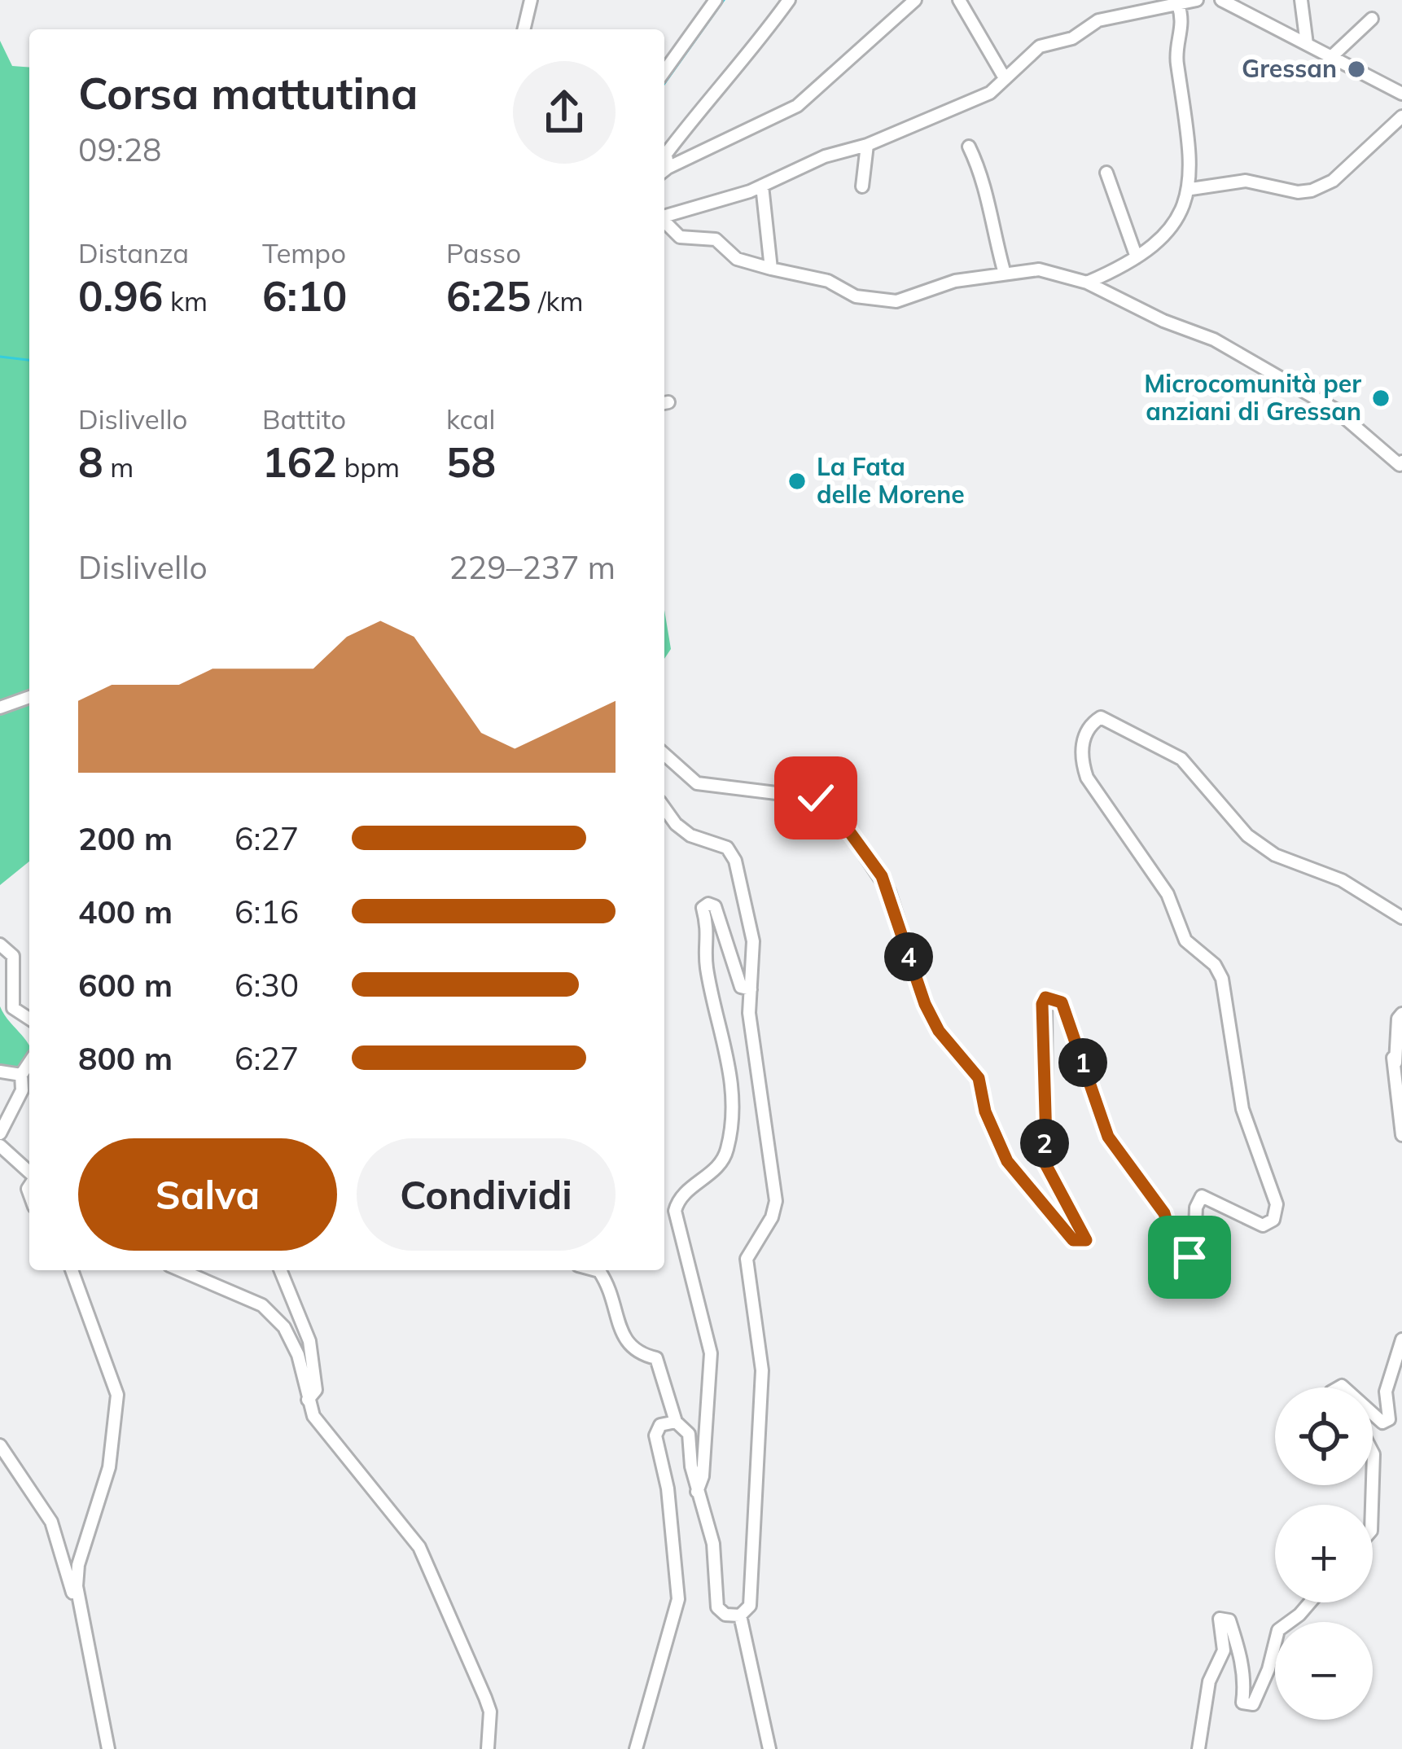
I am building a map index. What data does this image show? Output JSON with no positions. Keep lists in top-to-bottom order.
{
  "places": ["Gressan", "Microcomunità per anziani di Gressan", "La Fata delle Morene"],
  "page": {
    "heading": ["Corsa mattutina", "09:28"],
    "stats": [
      ["Distanza", "0.96 km"],
      ["Tempo", "6:10"],
      ["Passo", "6:25 /km"],
      ["Dislivello", "8 m"],
      ["Battito", "162 bpm"],
      ["kcal", "58"]
    ],
    "chart": ["Dislivello", "229–237 m"],
    "list": [
      {
        "name": "200 m",
        "note": "6:27"
      },
      {
        "name": "400 m",
        "note": "6:16"
      },
      {
        "name": "600 m",
        "note": "6:30"
      },
      {
        "name": "800 m",
        "note": "6:27"
      }
    ],
    "pins": ["4", "1", "2"],
    "buttons": ["Salva", "Condividi"],
    "map_buttons": ["+", "−"]
  }
}
